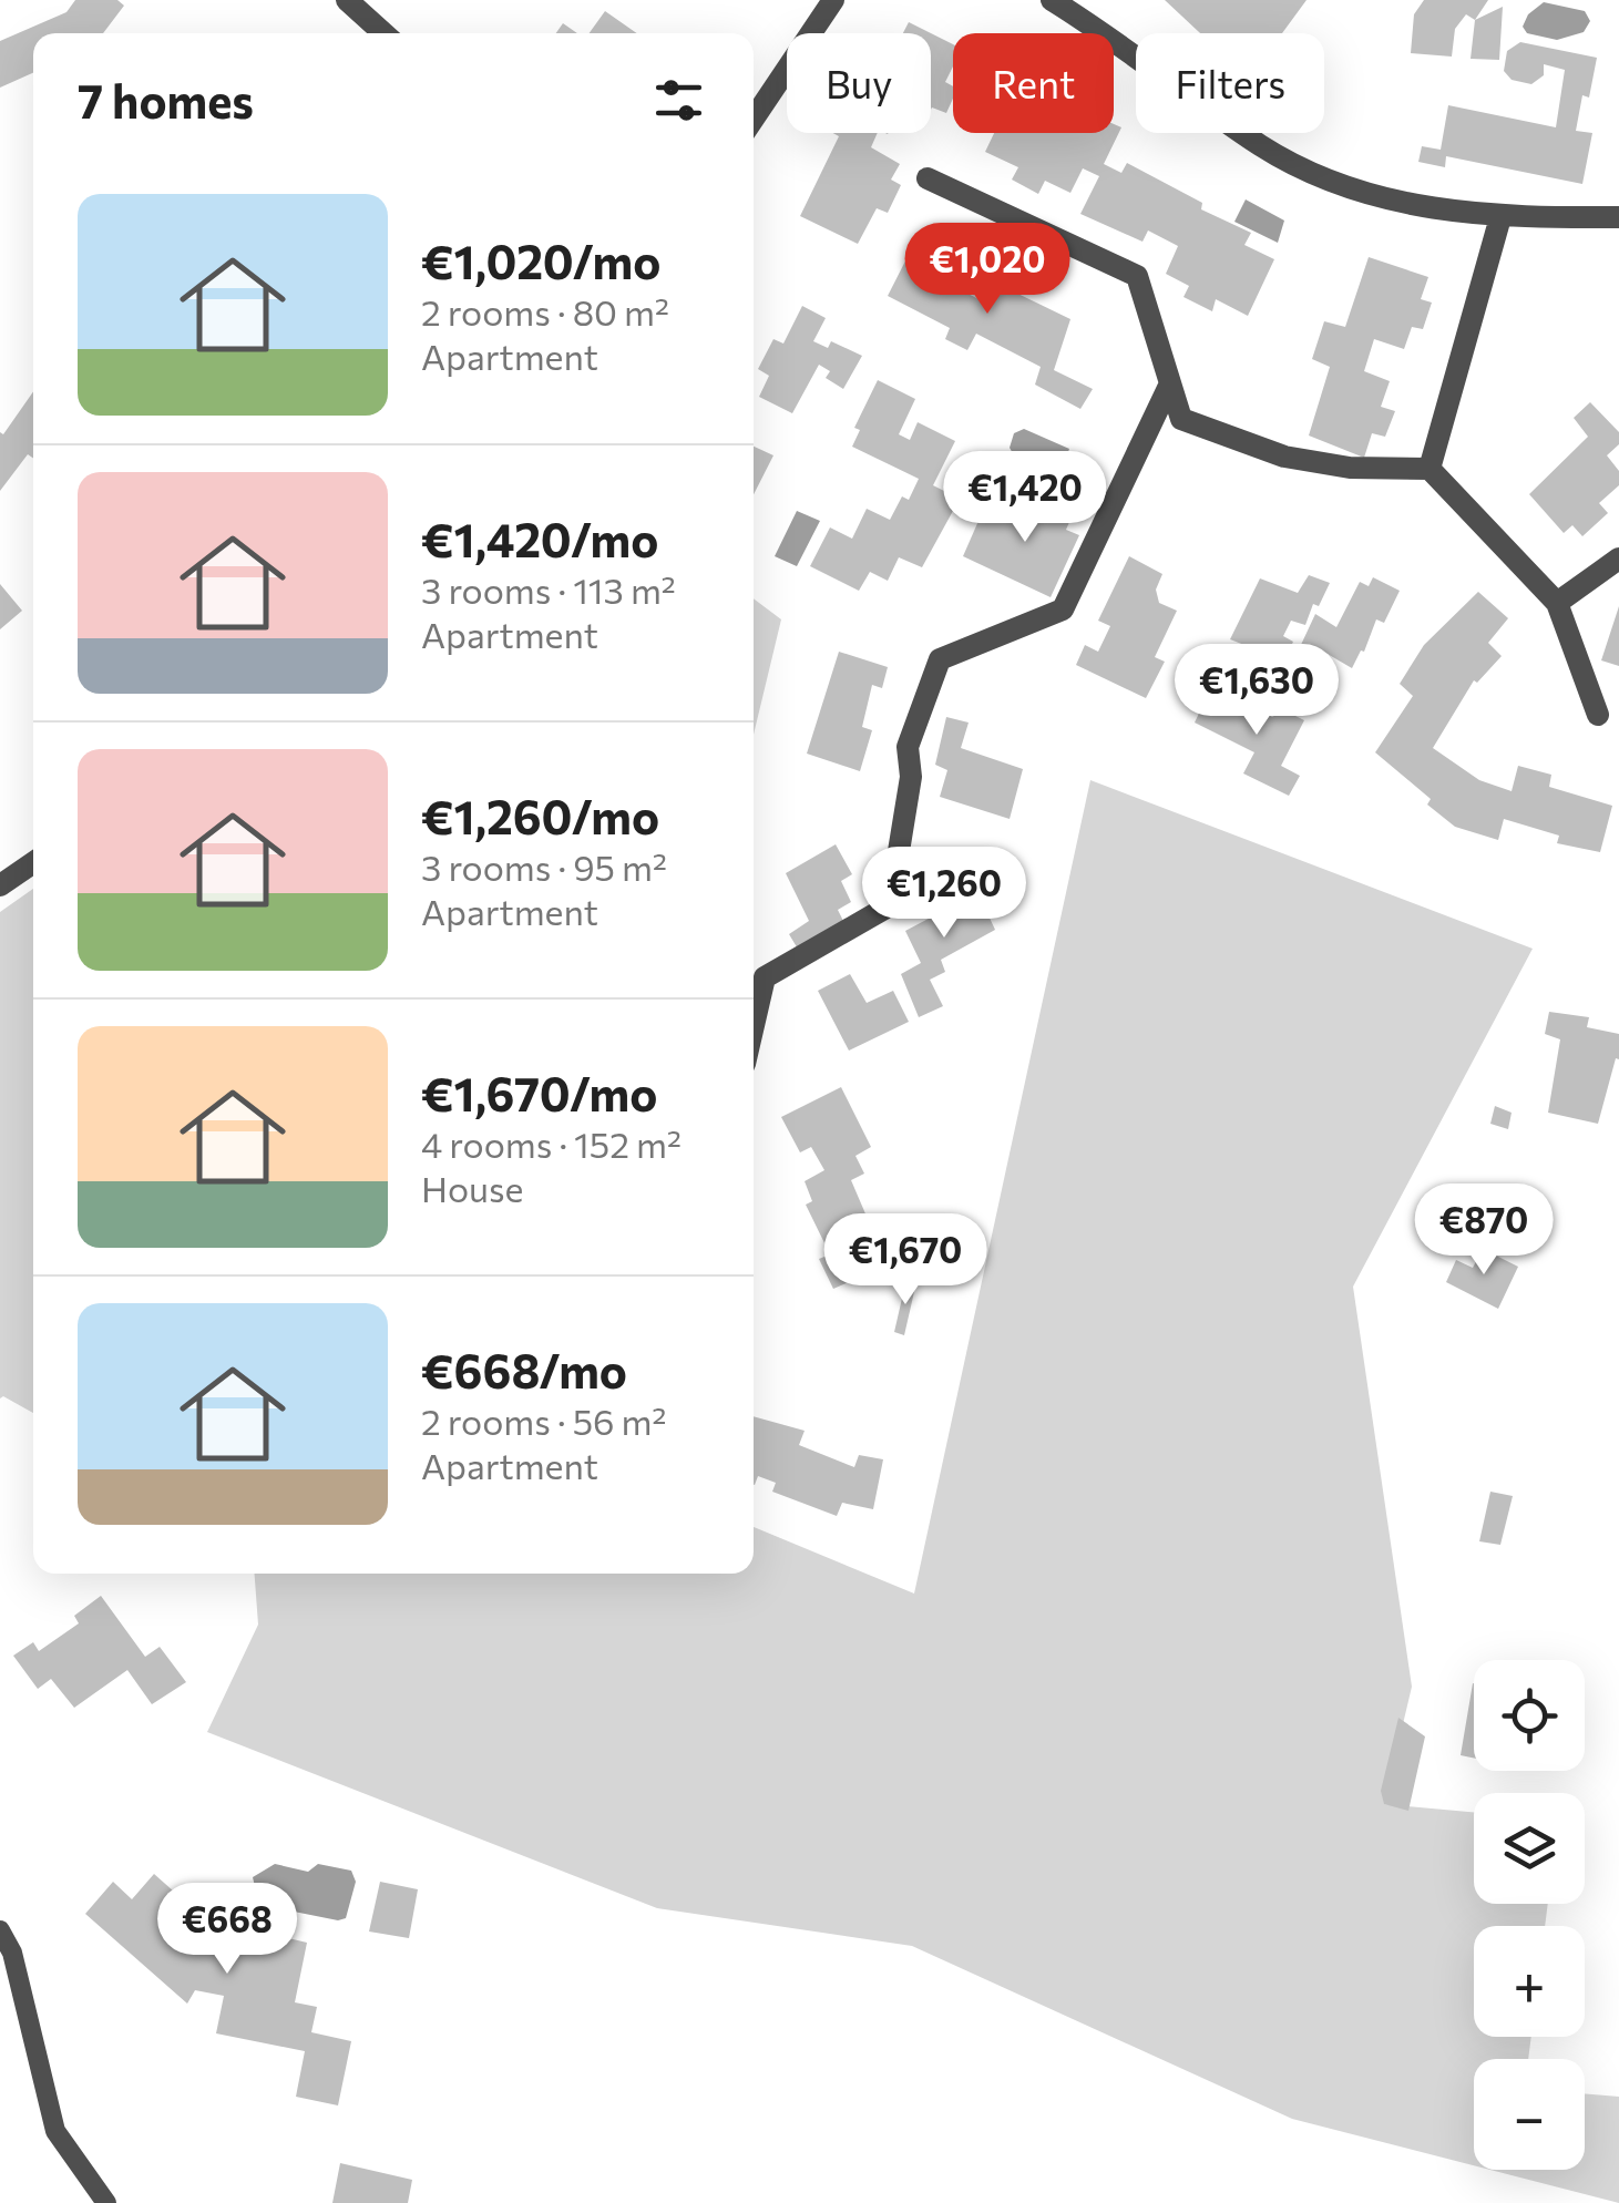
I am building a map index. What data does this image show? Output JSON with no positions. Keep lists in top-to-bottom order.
{
  "page": {
    "chip": ["Buy", "Rent", "Filters"],
    "heading": "7 homes",
    "list": [
      {
        "name": "€1,020/mo",
        "note": "2 rooms · 80 m² · Apartment"
      },
      {
        "name": "€1,420/mo",
        "note": "3 rooms · 113 m² · Apartment"
      },
      {
        "name": "€1,260/mo",
        "note": "3 rooms · 95 m² · Apartment"
      },
      {
        "name": "€1,670/mo",
        "note": "4 rooms · 152 m² · House"
      },
      {
        "name": "€668/mo",
        "note": "2 rooms · 56 m² · Apartment"
      }
    ],
    "price": [
      "€1,020",
      "€1,420",
      "€1,630",
      "€1,260",
      "€870",
      "€1,670",
      "€668"
    ],
    "map_buttons": ["+", "−"]
  }
}
